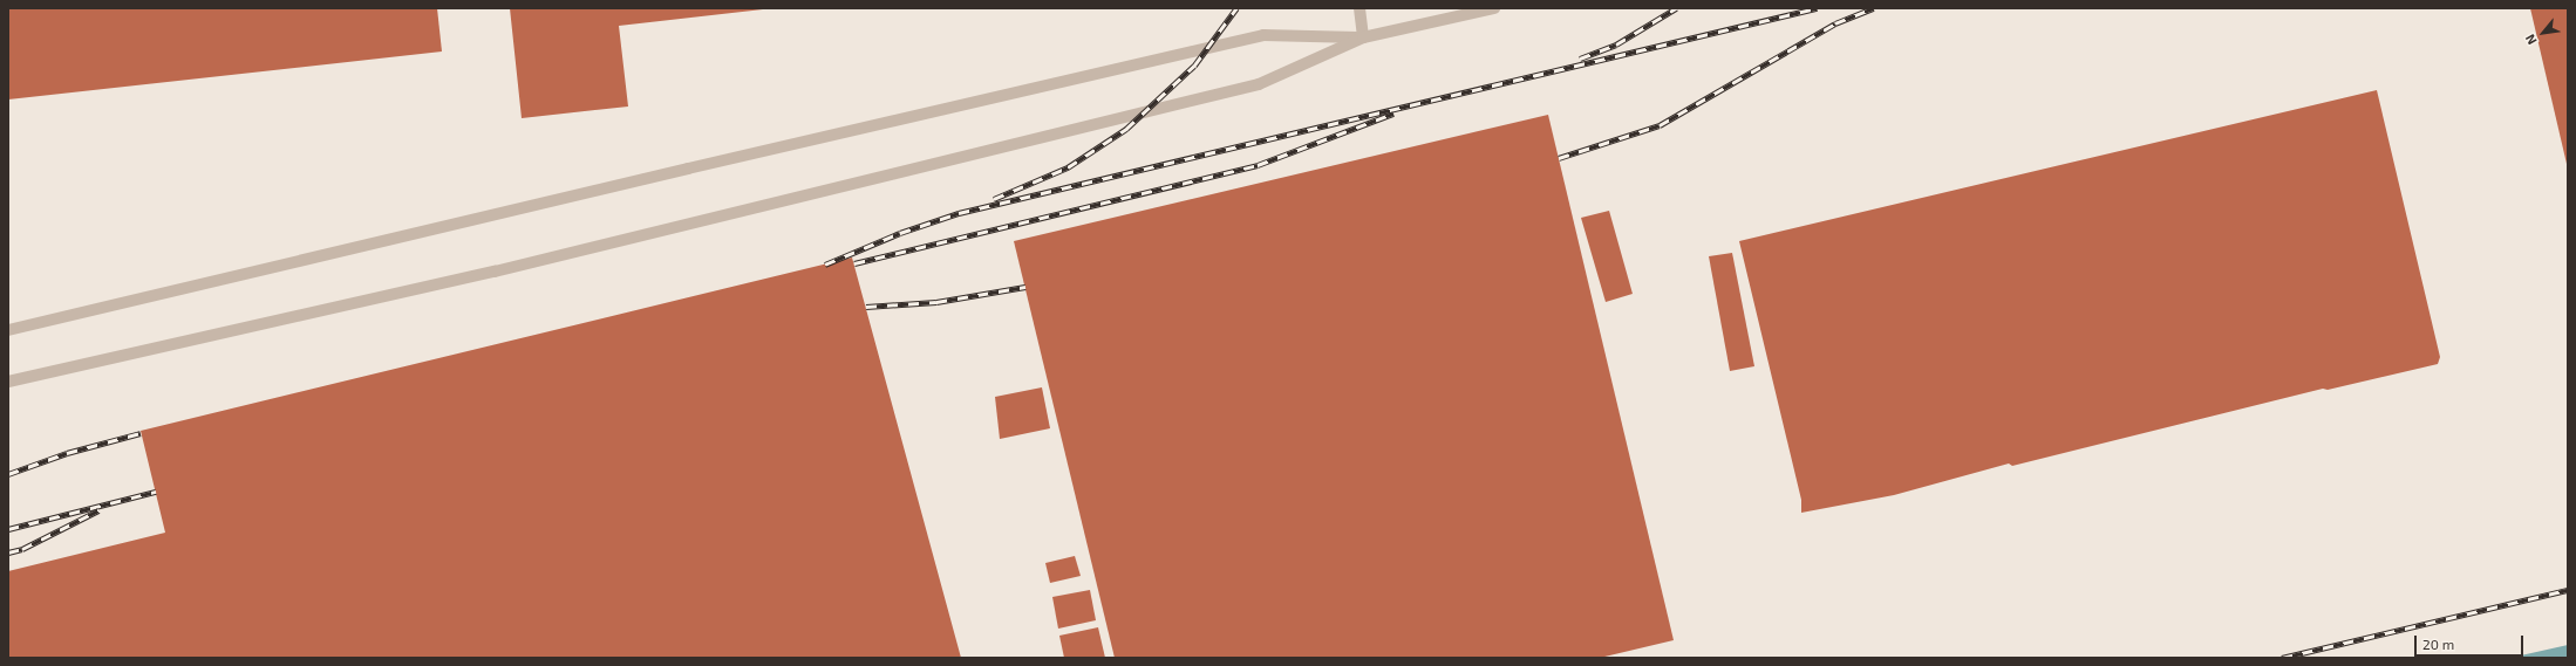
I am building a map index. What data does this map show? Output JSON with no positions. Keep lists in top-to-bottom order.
{
  "scale_bar": "20 m",
  "north": "bottom left"
}
